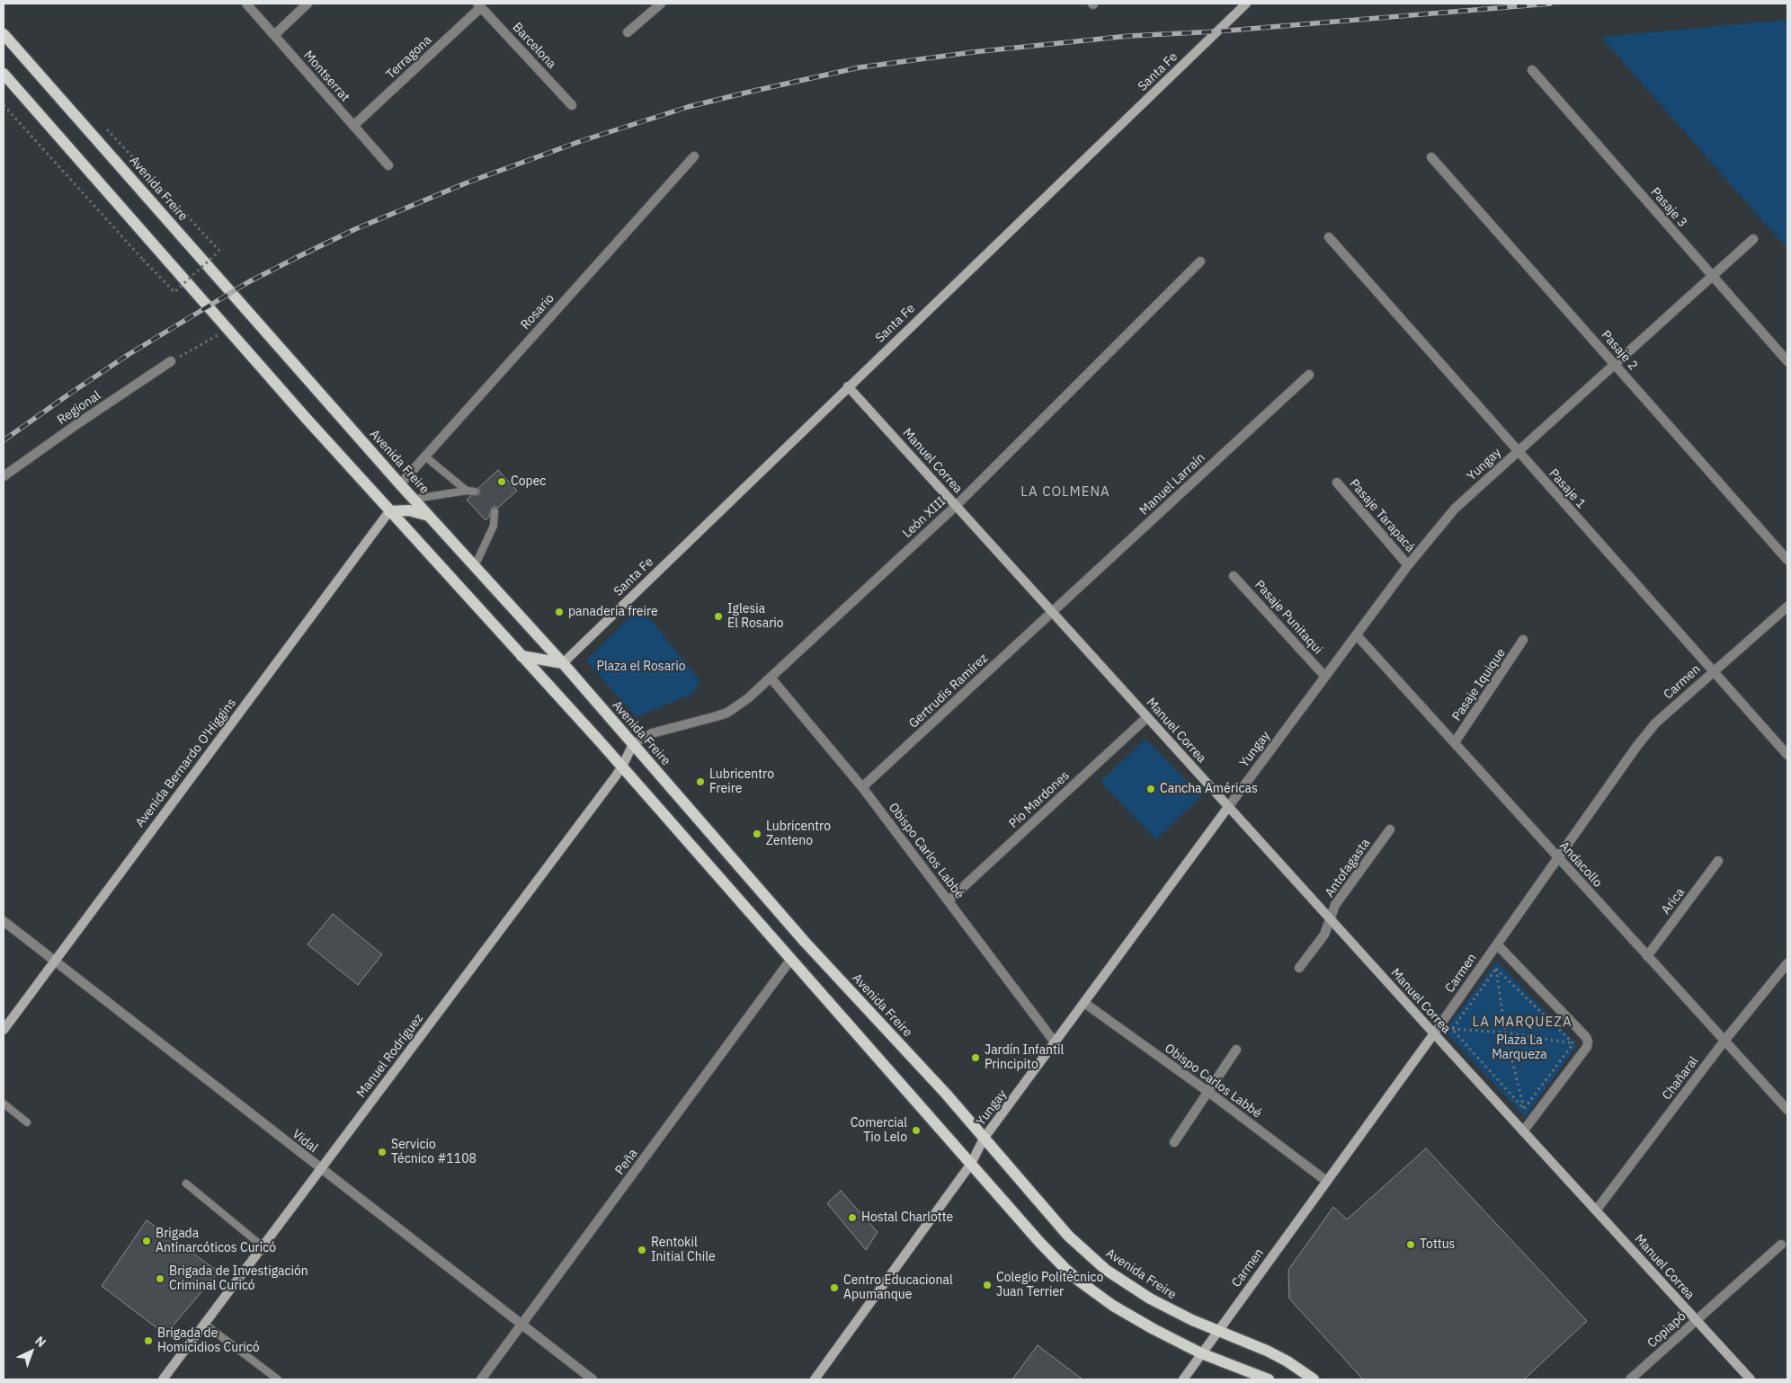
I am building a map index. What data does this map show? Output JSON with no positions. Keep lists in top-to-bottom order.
{
  "streets": {
    "main road": ["Avenida Freire"],
    "street": [
      "Barcelona",
      "Terragona",
      "Santa Fe",
      "Montserrat",
      "Pasaje 3",
      "Rosario",
      "Pasaje 2",
      "Regional",
      "Manuel Correa",
      "Yungay",
      "Manuel Larraín",
      "Pasaje 1",
      "Pasaje Tarapacá",
      "León XIII",
      "Pasaje Punitaqui",
      "Carmen",
      "Pasaje Iquique",
      "Gertrudis Ramírez",
      "Avenida Bernardo O'Higgins",
      "Pío Mardones",
      "Obispo Carlos Labbé",
      "Andacollo",
      "Antofagasta",
      "Arica",
      "Manuel Rodríguez",
      "Chañaral",
      "Vidal",
      "Peña",
      "Copiapó"
    ]
  },
  "crossings": [
    ["Barcelona", "Terragona"],
    ["Terragona", "Montserrat"],
    ["Santa Fe", "Avenida Freire"],
    ["Santa Fe", "Manuel Correa"],
    ["Avenida Freire", "Rosario"],
    ["Avenida Freire", "Yungay"],
    ["Avenida Freire", "León XIII"],
    ["Avenida Freire", "Carmen"],
    ["Avenida Freire", "Manuel Rodríguez"],
    ["Pasaje 3", "Yungay"],
    ["Pasaje 2", "Yungay"],
    ["Manuel Correa", "Yungay"],
    ["Manuel Correa", "Manuel Larraín"],
    ["Manuel Correa", "León XIII"],
    ["Manuel Correa", "Carmen"],
    ["Manuel Correa", "Gertrudis Ramírez"],
    ["Manuel Correa", "Pío Mardones"],
    ["Manuel Correa", "Antofagasta"],
    ["Manuel Correa", "Chañaral"],
    ["Manuel Correa", "Copiapó"],
    ["Yungay", "Pasaje 1"],
    ["Yungay", "Pasaje Tarapacá"],
    ["Yungay", "Pasaje Punitaqui"],
    ["Yungay", "Obispo Carlos Labbé"],
    ["Yungay", "Andacollo"],
    ["Manuel Larraín", "Gertrudis Ramírez"],
    ["Pasaje 1", "Carmen"],
    ["León XIII", "Obispo Carlos Labbé"],
    ["León XIII", "Manuel Rodríguez"],
    ["Carmen", "Obispo Carlos Labbé"],
    ["Carmen", "Andacollo"],
    ["Pasaje Iquique", "Andacollo"],
    ["Gertrudis Ramírez", "Obispo Carlos Labbé"],
    ["Avenida Bernardo O'Higgins", "Vidal"],
    ["Pío Mardones", "Obispo Carlos Labbé"],
    ["Andacollo", "Arica"],
    ["Andacollo", "Chañaral"],
    ["Manuel Rodríguez", "Vidal"],
    ["Vidal", "Peña"]
  ],
  "districts": ["LA COLMENA", "LA MARQUEZA"],
  "parks": ["Plaza el Rosario", "Plaza La Marqueza"],
  "places": [
    "Copec",
    "panaderia freire",
    "Iglesia El Rosario",
    "Lubricentro Freire",
    "Cancha Américas",
    "Lubricentro Zenteno",
    "Jardín Infantil Principito",
    "Comercial Tio Lelo",
    "Servicio Técnico #1108",
    "Hostal Charlotte",
    "Brigada Antinarcóticos Curicó",
    "Tottus",
    "Rentokil Initial Chile",
    "Brigada de Investigación Criminal Curicó",
    "Colegio Politécnico Juan Terrier",
    "Centro Educacional Apumanque",
    "Brigada de Homicidios Curicó"
  ],
  "north": "top right"
}
